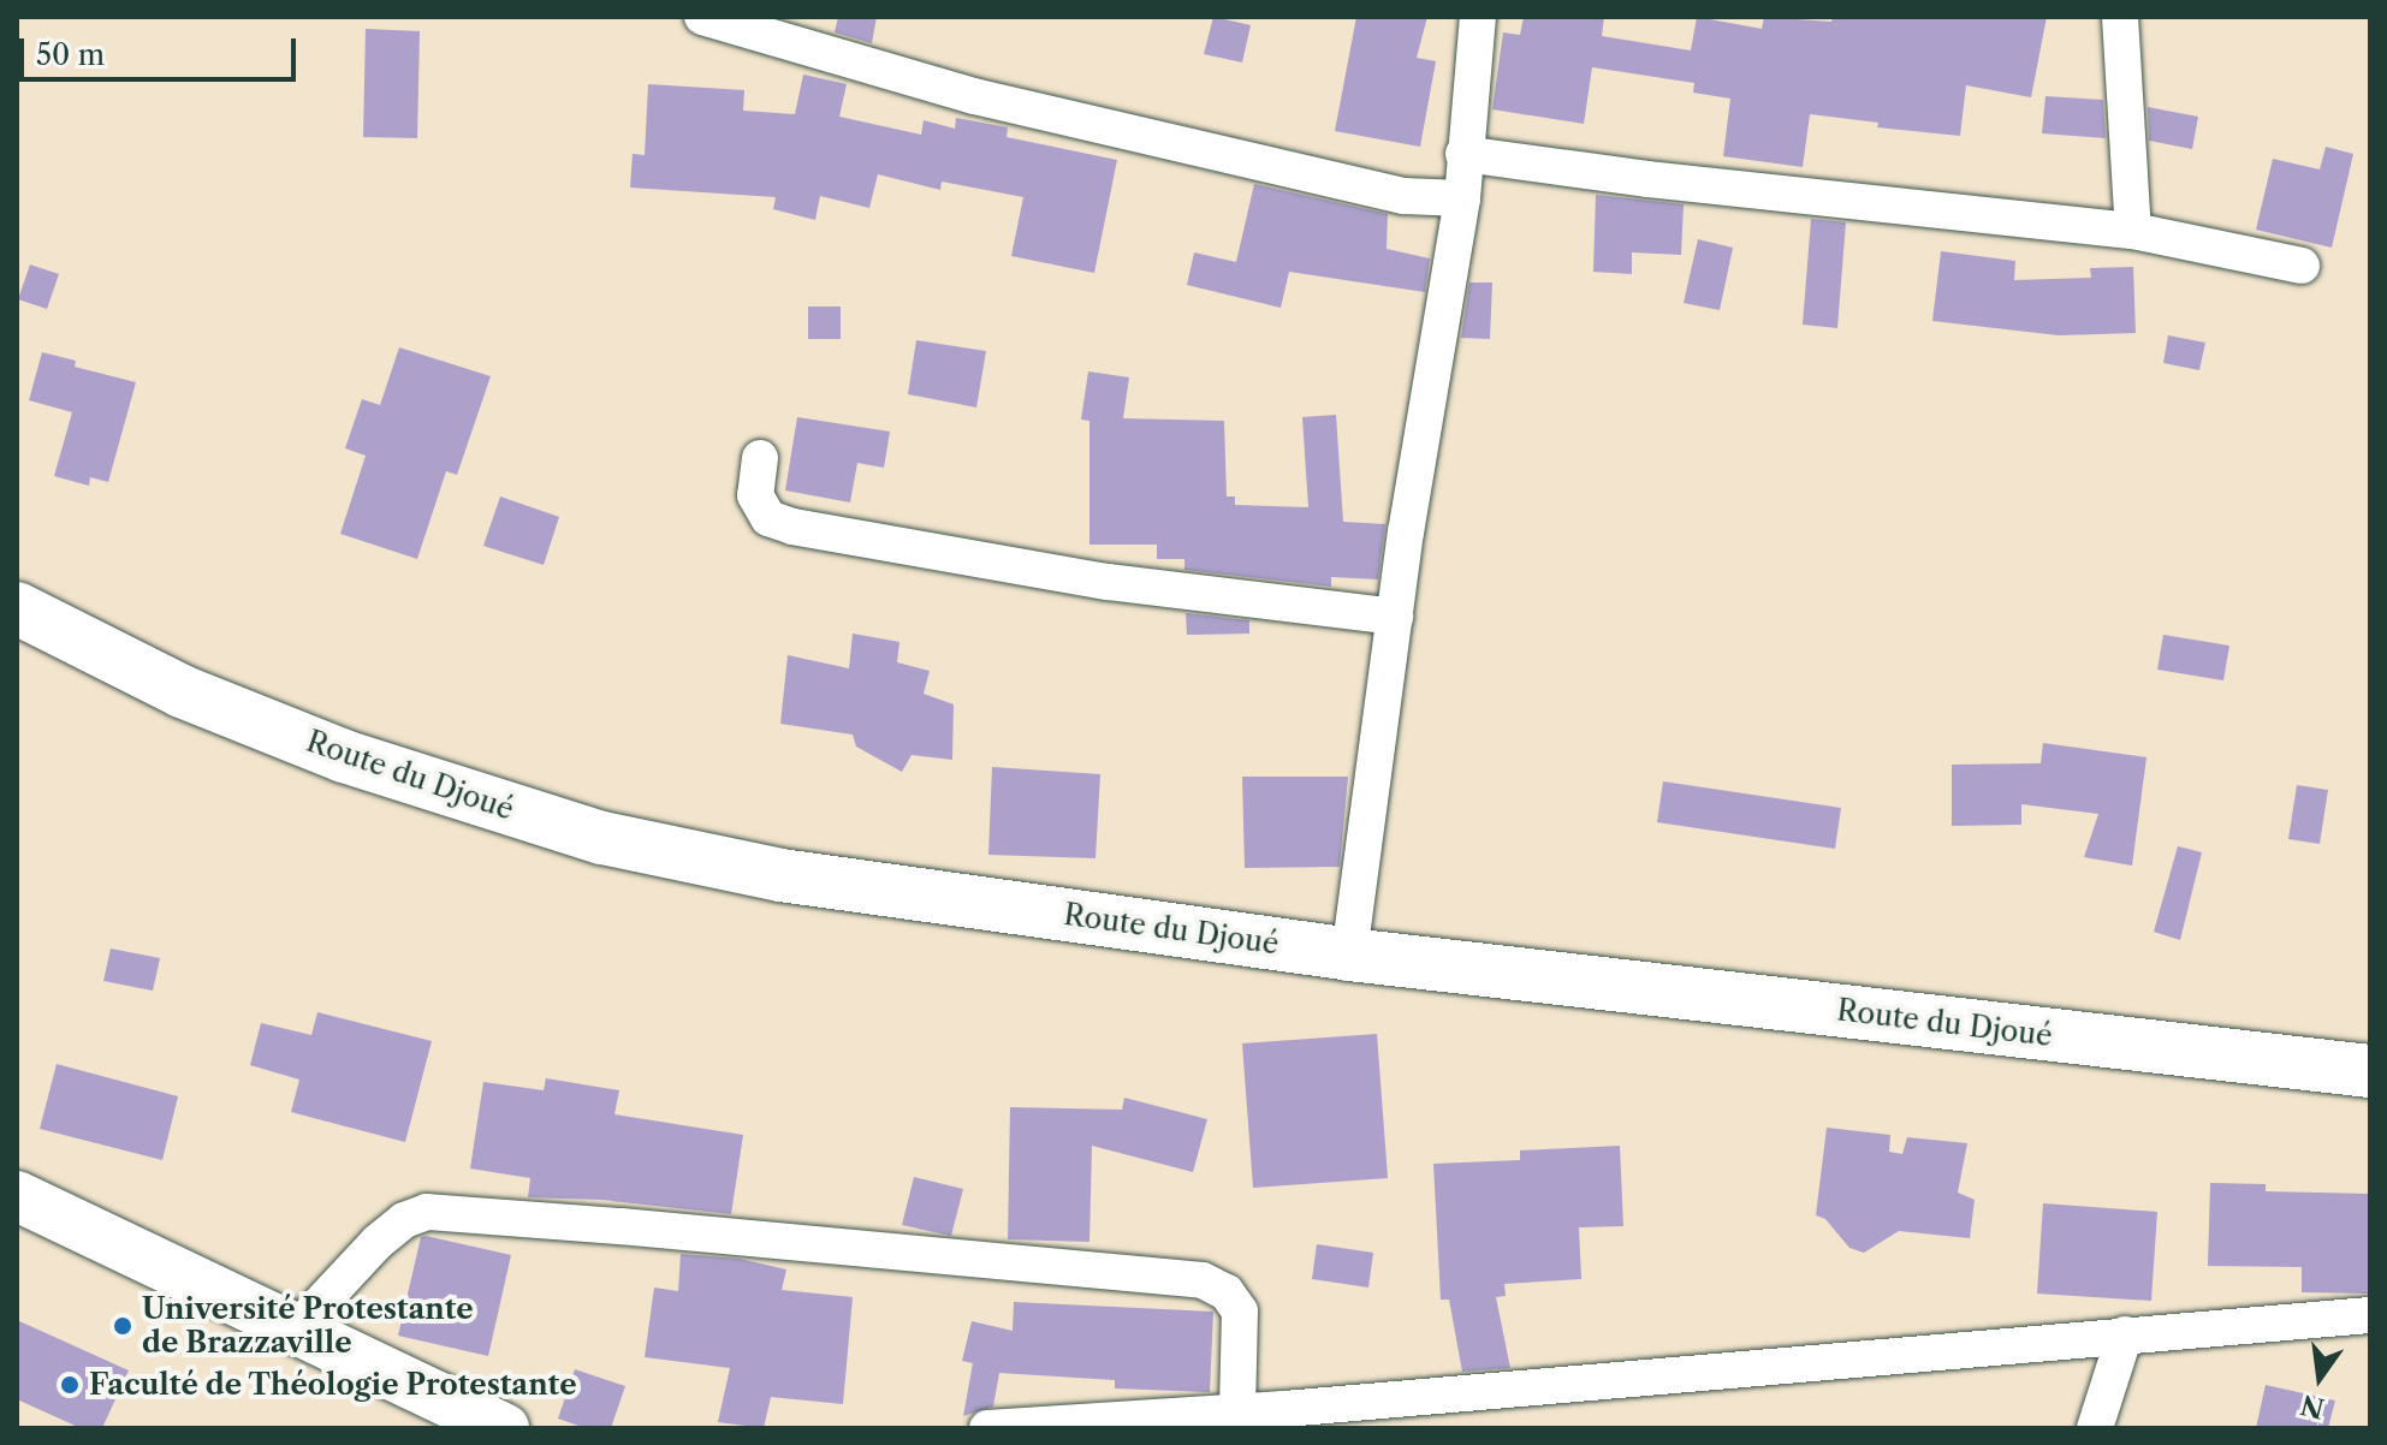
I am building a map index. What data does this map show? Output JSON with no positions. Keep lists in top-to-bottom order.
{
  "streets": {
    "main road": ["Route du Djoué"]
  },
  "places": ["Université Protestante de Brazzaville", "Faculté de Théologie Protestante"],
  "scale_bar": "50 m",
  "north": "bottom"
}
